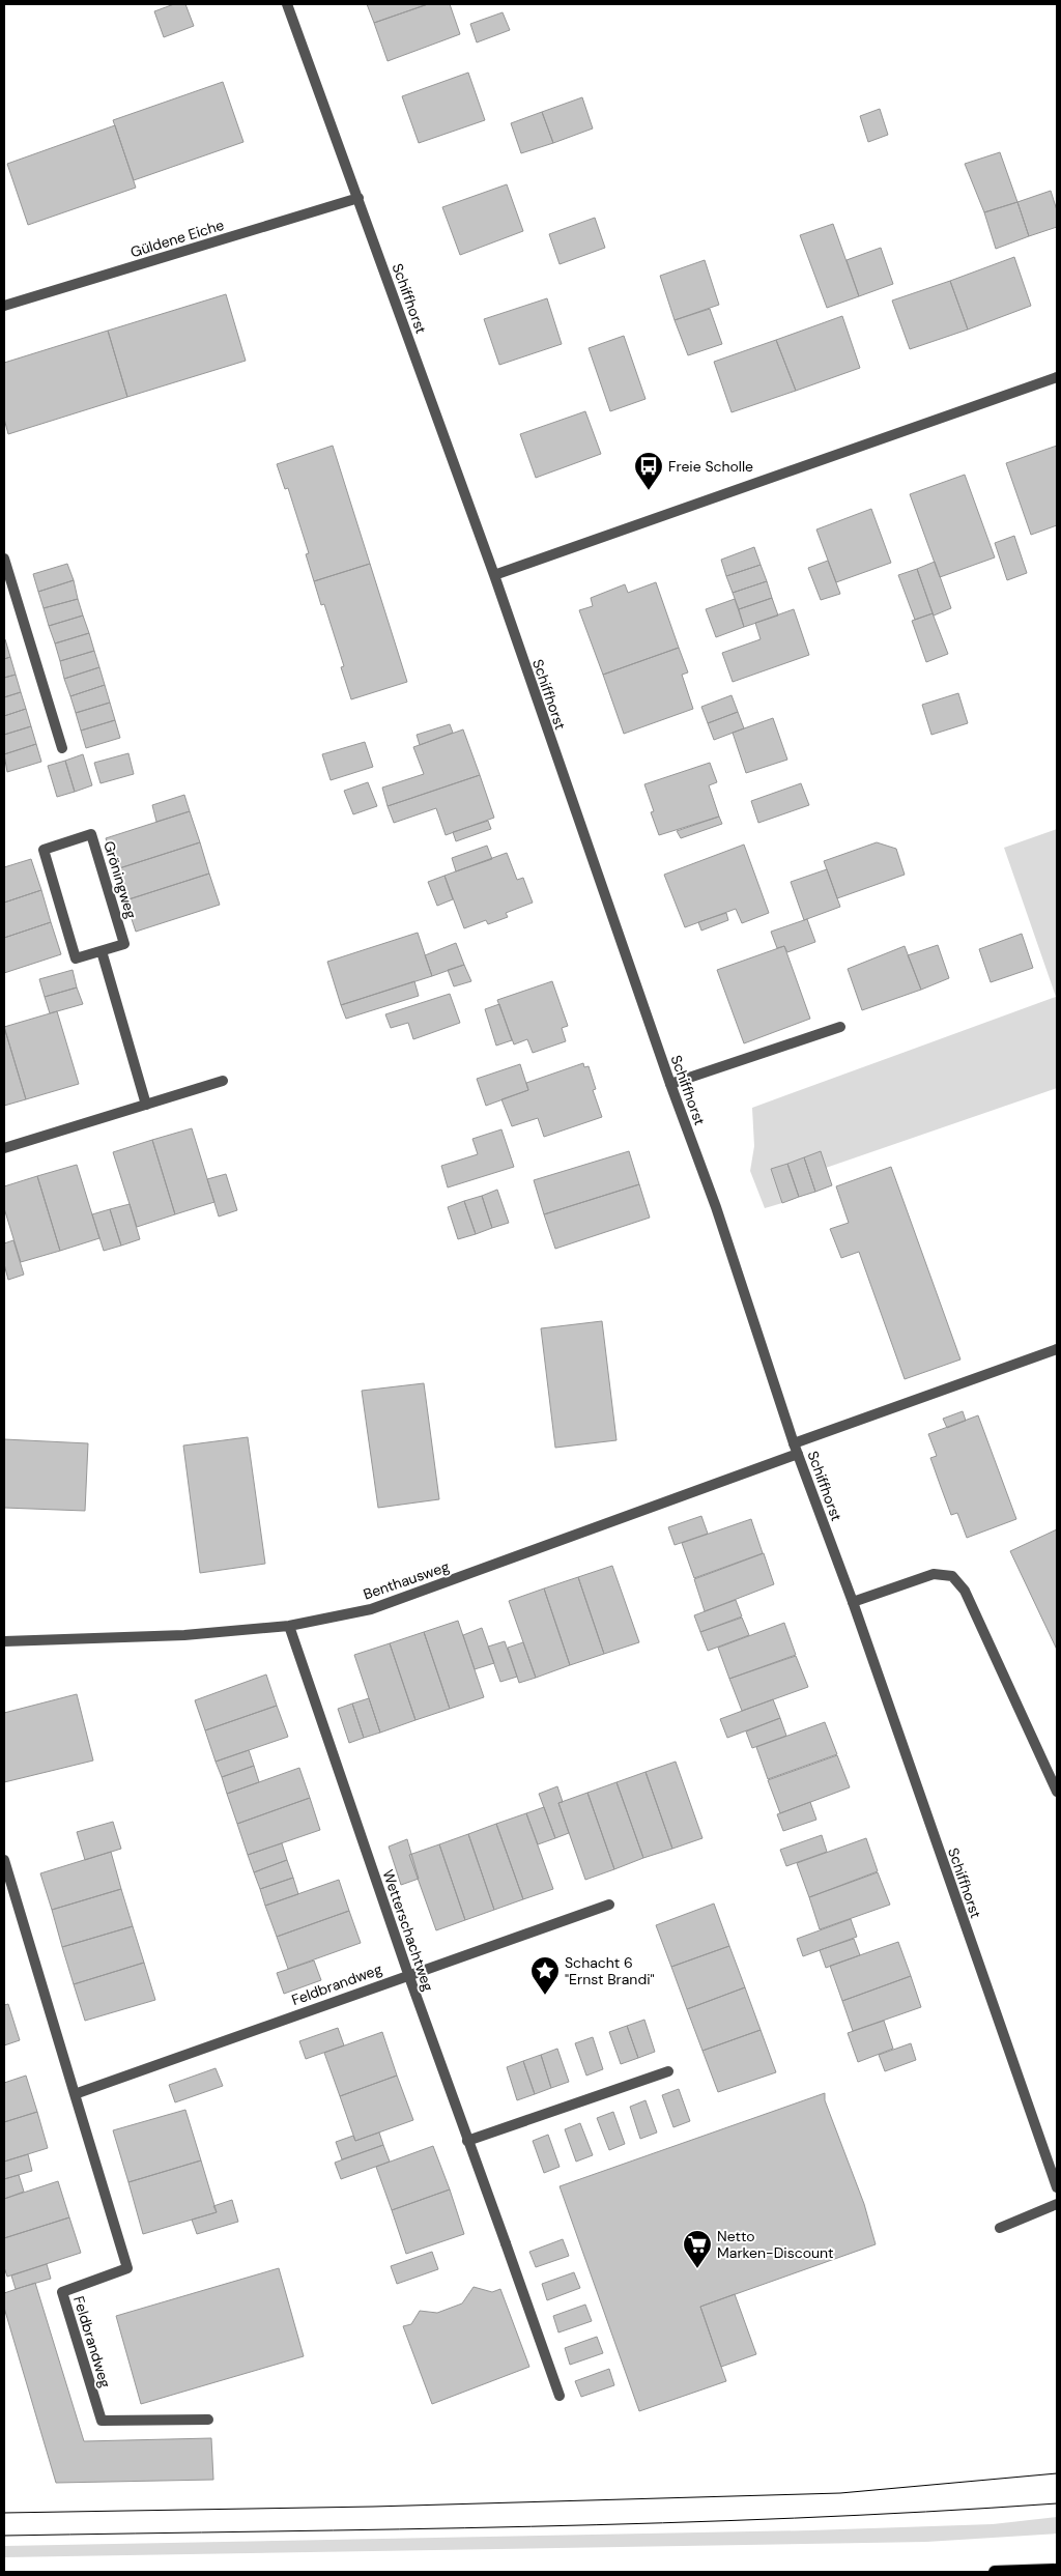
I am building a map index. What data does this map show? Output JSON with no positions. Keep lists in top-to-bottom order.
{
  "streets": {
    "street": [
      "Güldene Eiche",
      "Schiffhorst",
      "Gröningweg",
      "Benthausweg",
      "Wetterschachtweg",
      "Feldbrandweg"
    ]
  },
  "crossings": [
    ["Güldene Eiche", "Schiffhorst"],
    ["Schiffhorst", "Benthausweg"],
    ["Benthausweg", "Wetterschachtweg"],
    ["Wetterschachtweg", "Feldbrandweg"]
  ],
  "places": {
    "bus stop": ["Freie Scholle"],
    "place": ["Schacht 6 \"Ernst Brandi\""],
    "supermarket": ["Netto Marken-Discount"]
  }
}
